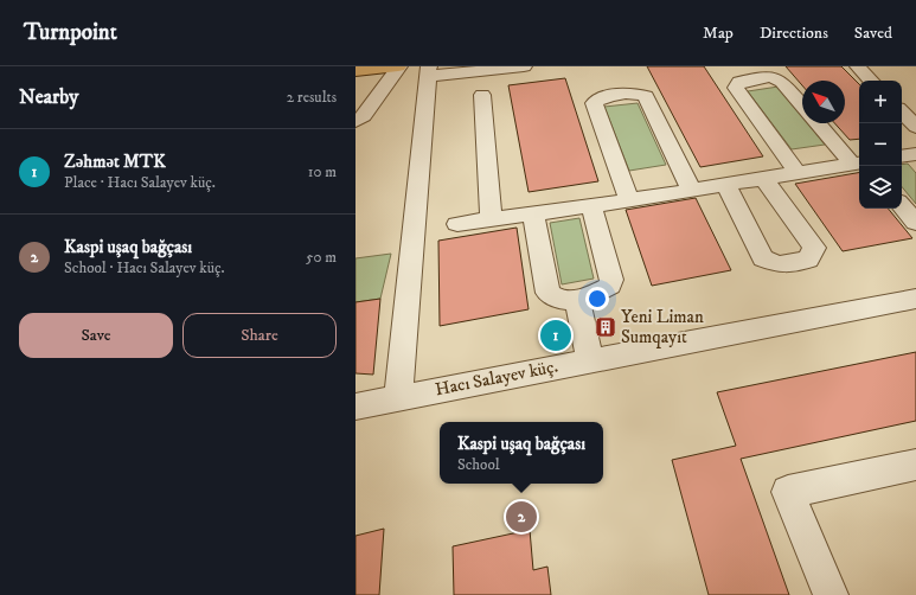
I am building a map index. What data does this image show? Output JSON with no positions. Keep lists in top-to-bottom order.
{
  "streets": {
    "street": ["Hacı Salayev küç."]
  },
  "places": {
    "building": ["Yeni Liman Sumqayıt"]
  },
  "north": "top left",
  "page": {
    "header": "Turnpoint",
    "nav": ["Map", "Directions", "Saved"],
    "heading": ["Nearby", "2 results"],
    "map_buttons": ["+", "−"],
    "list": [
      {
        "mark": "1",
        "name": "Zəhmət MTK",
        "note": "Place · Hacı Salayev küç.",
        "value": "10 m"
      },
      {
        "mark": "2",
        "name": "Kaspi uşaq bağçası",
        "note": "School · Hacı Salayev küç.",
        "value": "50 m"
      }
    ],
    "buttons": ["Save", "Share"],
    "pins": ["1", "2"],
    "popup": ["Kaspi uşaq bağçası", "School"]
  }
}
